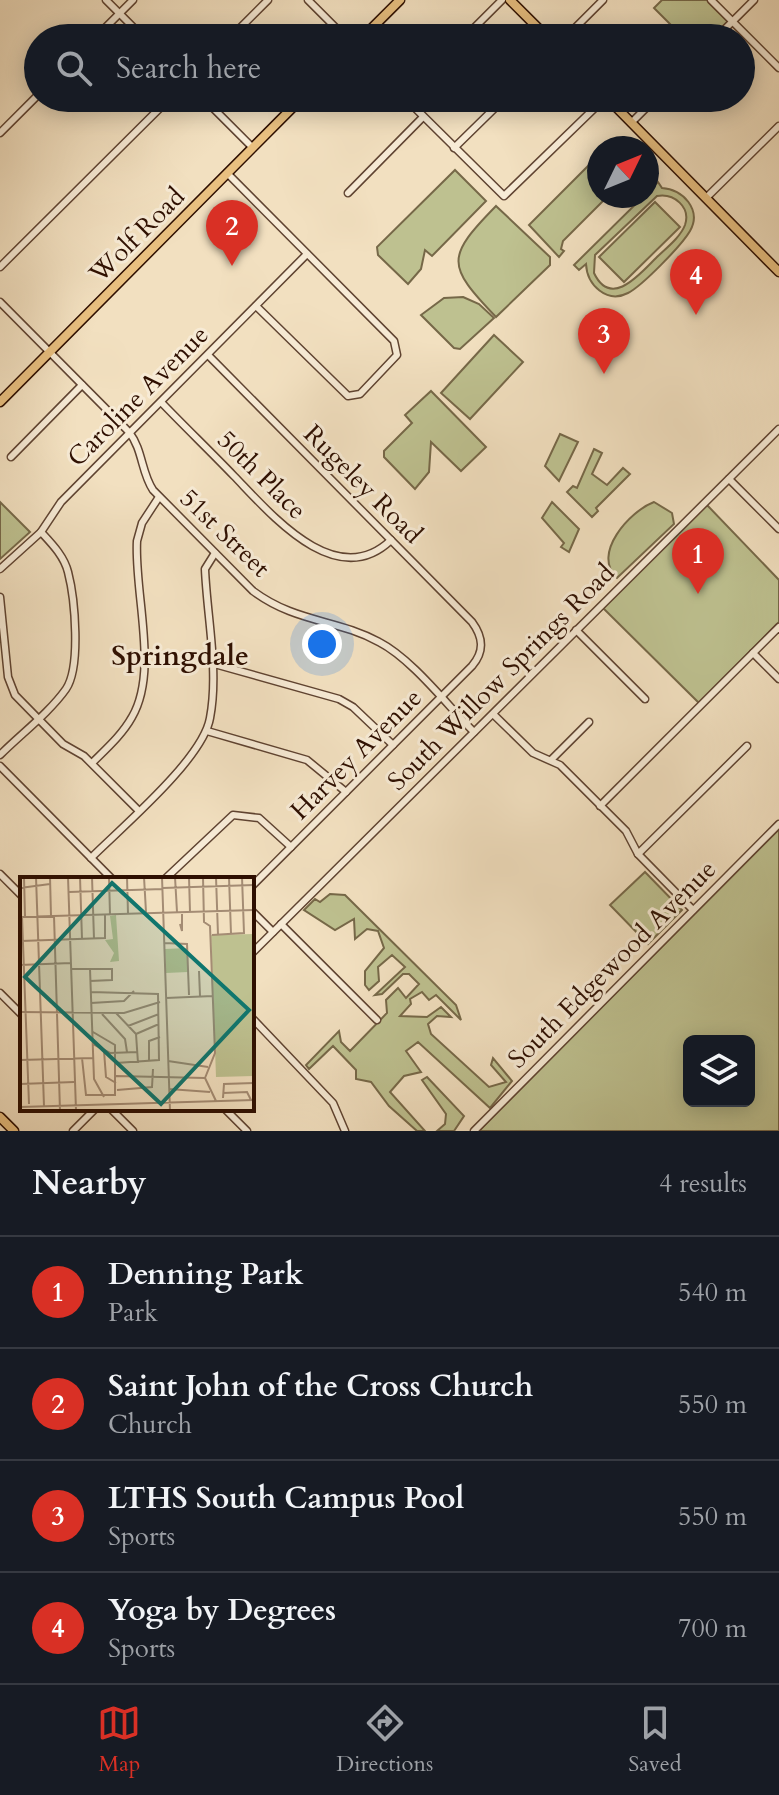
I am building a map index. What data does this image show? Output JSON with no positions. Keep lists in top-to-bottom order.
{
  "streets": {
    "main road": ["Wolf Road"],
    "street": [
      "Caroline Avenue",
      "50th Place",
      "Rugeley Road",
      "51st Street",
      "South Willow Springs Road",
      "Harvey Avenue",
      "South Edgewood Avenue"
    ]
  },
  "crossings": [
    ["Wolf Road", "51st Street"],
    ["Caroline Avenue", "50th Place"],
    ["Caroline Avenue", "Rugeley Road"],
    ["Caroline Avenue", "51st Street"],
    ["50th Place", "Rugeley Road"],
    ["Rugeley Road", "Harvey Avenue"],
    ["51st Street", "South Willow Springs Road"],
    ["51st Street", "Harvey Avenue"]
  ],
  "districts": ["Springdale"],
  "north": "top right",
  "page": {
    "search": "Search here",
    "pins": [
      "2",
      "4",
      "3",
      "1"
    ],
    "heading": ["Nearby", "4 results"],
    "list": [
      {
        "mark": "1",
        "name": "Denning Park",
        "note": "Park",
        "value": "540 m"
      },
      {
        "mark": "2",
        "name": "Saint John of the Cross Church",
        "note": "Church",
        "value": "550 m"
      },
      {
        "mark": "3",
        "name": "LTHS South Campus Pool",
        "note": "Sports",
        "value": "550 m"
      },
      {
        "mark": "4",
        "name": "Yoga by Degrees",
        "note": "Sports",
        "value": "700 m"
      }
    ],
    "nav": ["Map", "Directions", "Saved"]
  }
}
